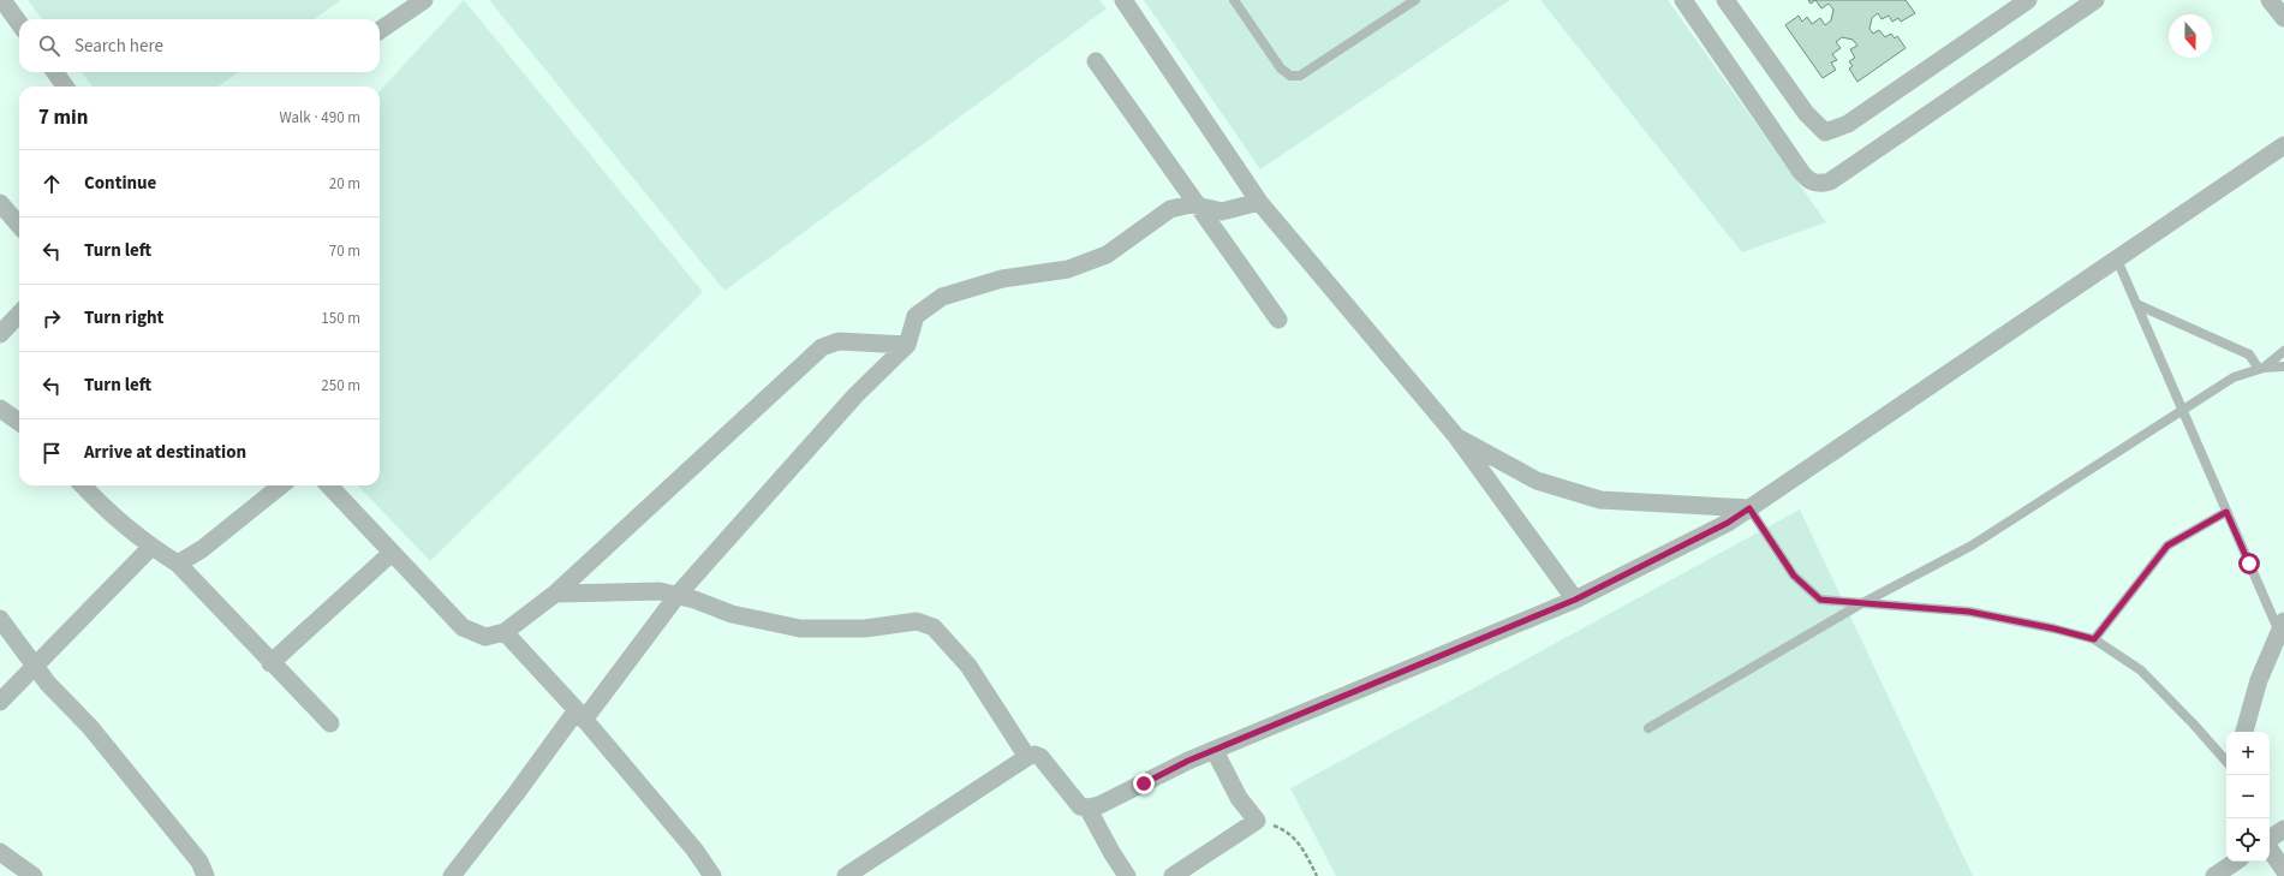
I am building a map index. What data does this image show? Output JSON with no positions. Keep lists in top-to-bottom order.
{
  "north": "bottom",
  "page": {
    "search": "Search here",
    "heading": ["7 min", "Walk · 490 m"],
    "list": [
      ["Continue", "20 m"],
      ["Turn left", "70 m"],
      ["Turn right", "150 m"],
      ["Turn left", "250 m"],
      "Arrive at destination"
    ],
    "map_buttons": ["+", "−"]
  }
}
